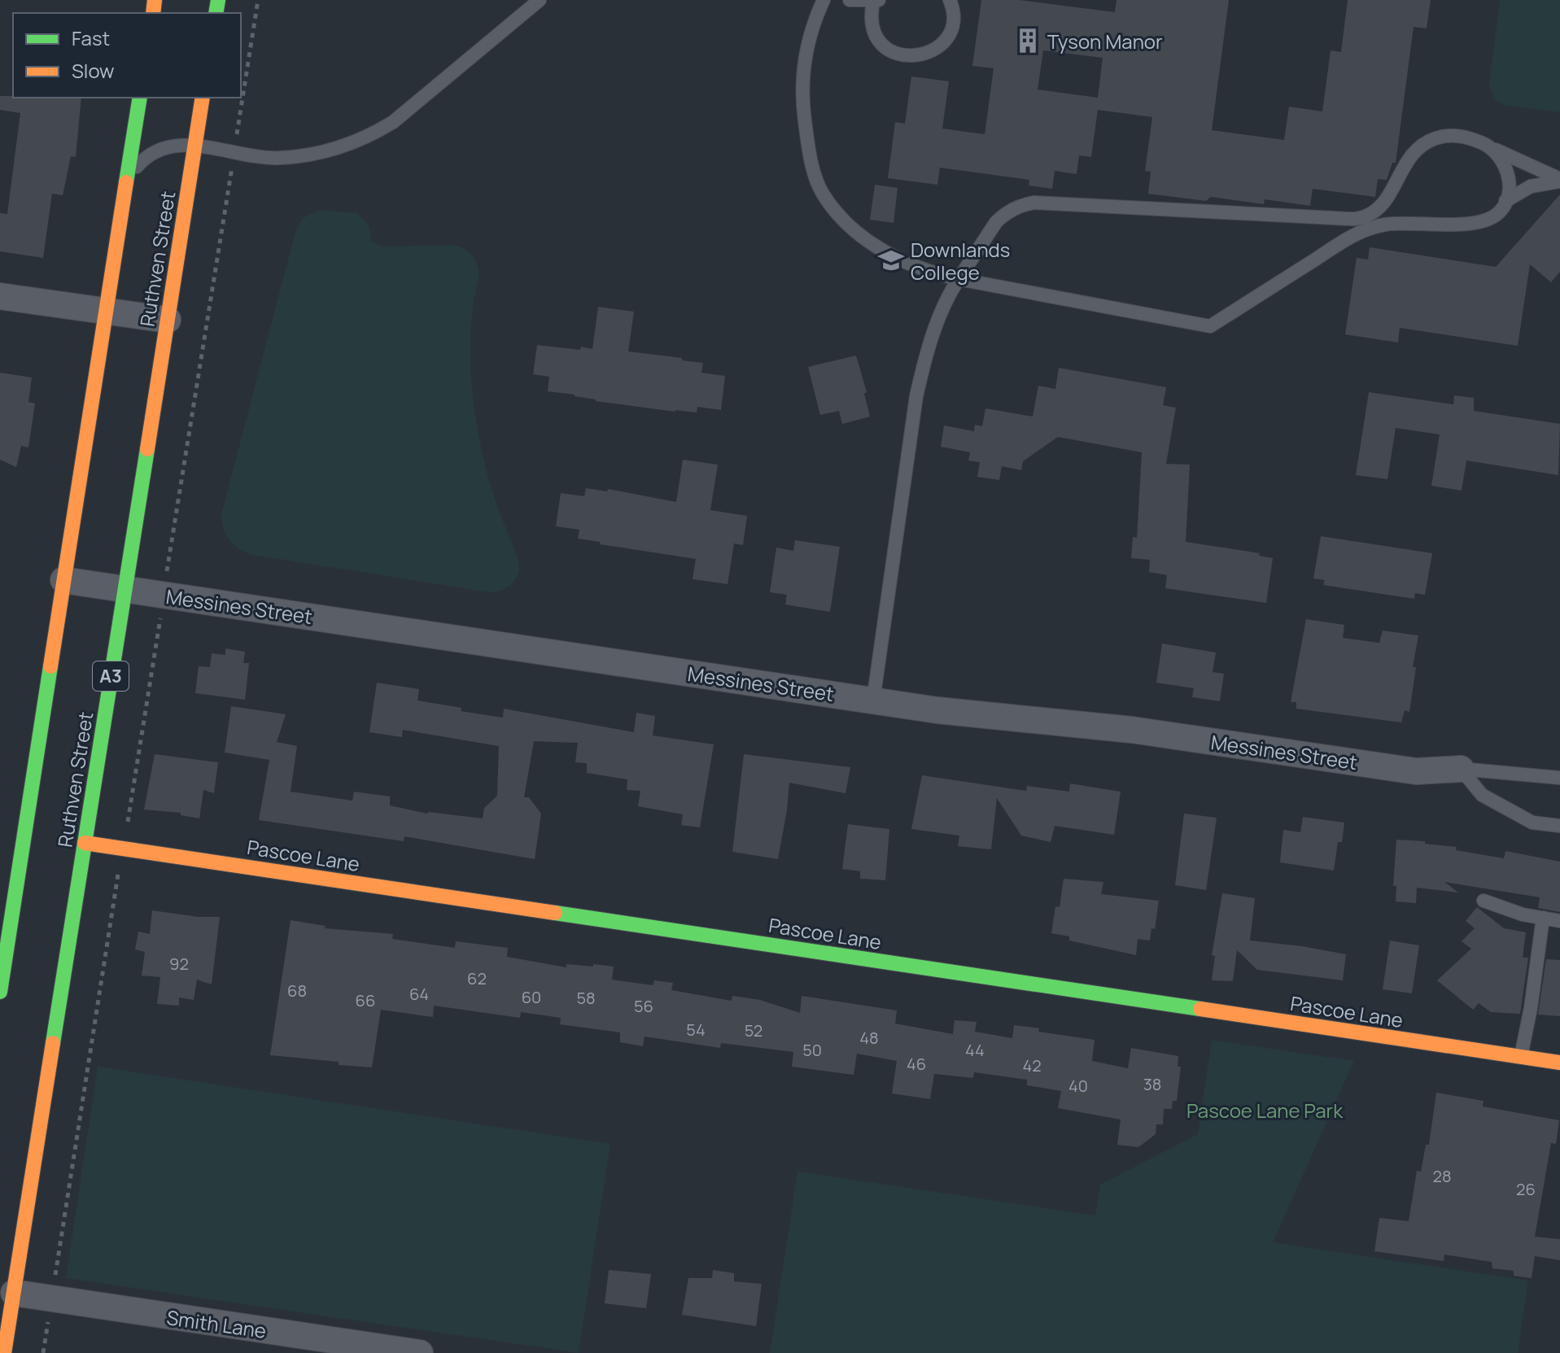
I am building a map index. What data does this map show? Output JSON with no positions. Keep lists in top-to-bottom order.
{
  "streets": {
    "main road": ["Ruthven Street", "A3", "Pascoe Lane"],
    "street": ["Messines Street", "Smith Lane"]
  },
  "crossings": [
    ["Ruthven Street", "Messines Street"],
    ["Ruthven Street", "Pascoe Lane"],
    ["Ruthven Street", "Smith Lane"]
  ],
  "parks": ["Pascoe Lane Park"],
  "places": {
    "building": ["Tyson Manor"],
    "school or university": ["Downlands College"]
  },
  "house_numbers": [
    "92",
    "62",
    "68",
    "64",
    "60",
    "58",
    "66",
    "56",
    "54",
    "52",
    "48",
    "50",
    "44",
    "46",
    "42",
    "38",
    "40",
    "28",
    "26"
  ],
  "legend": ["Fast", "Slow"]
}
